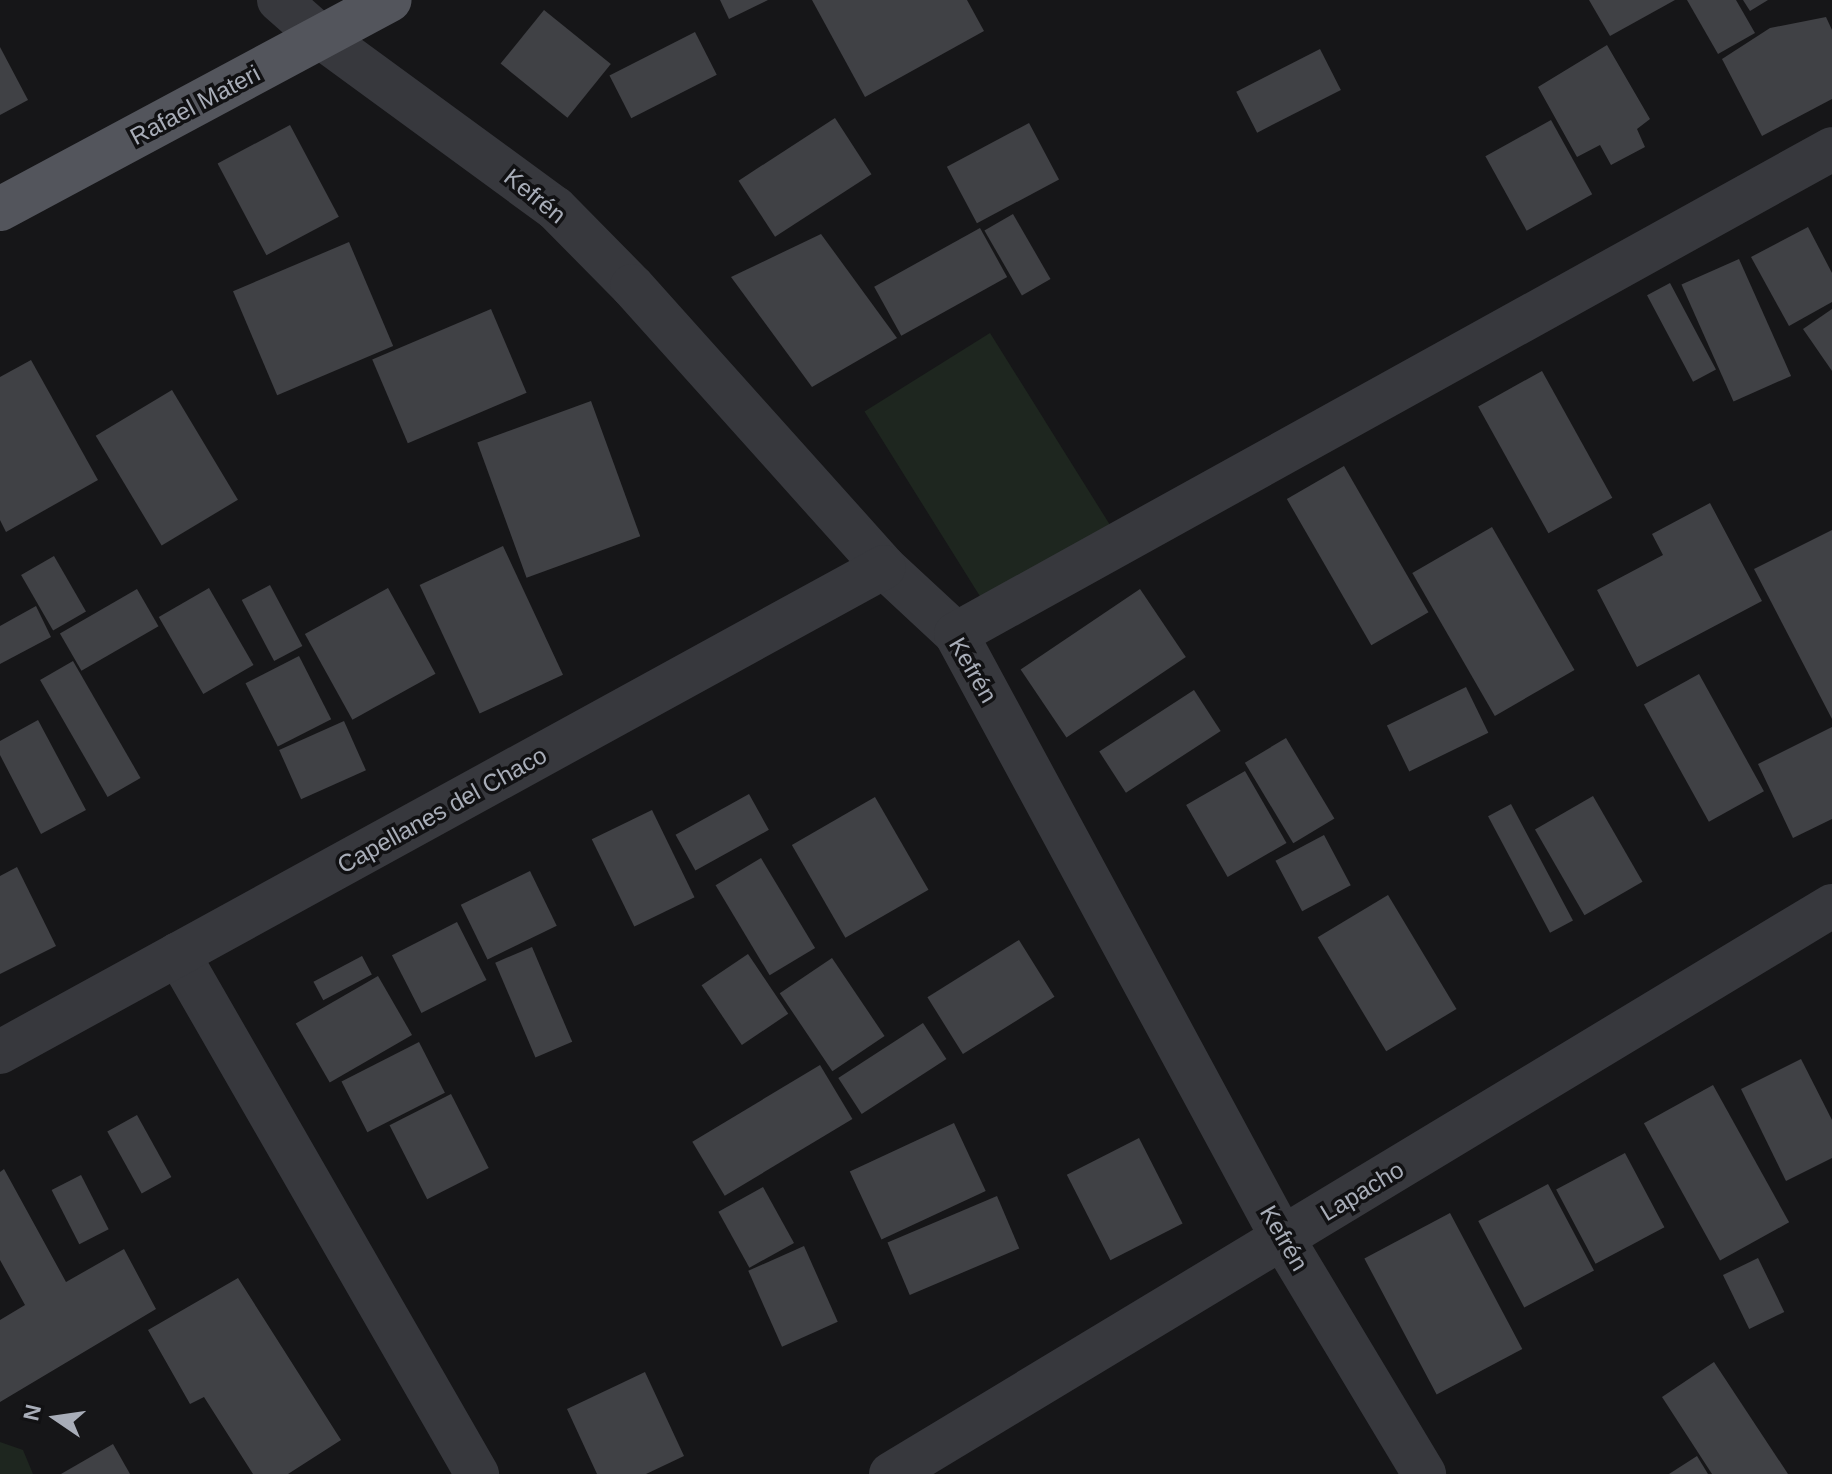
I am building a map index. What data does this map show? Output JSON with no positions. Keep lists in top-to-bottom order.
{
  "streets": {
    "main road": ["Rafael Materi"],
    "street": ["Kefrén", "Capellanes del Chaco", "Lapacho"]
  },
  "crossings": [
    ["Rafael Materi", "Kefrén"],
    ["Kefrén", "Capellanes del Chaco"],
    ["Kefrén", "Lapacho"]
  ],
  "north": "left"
}
